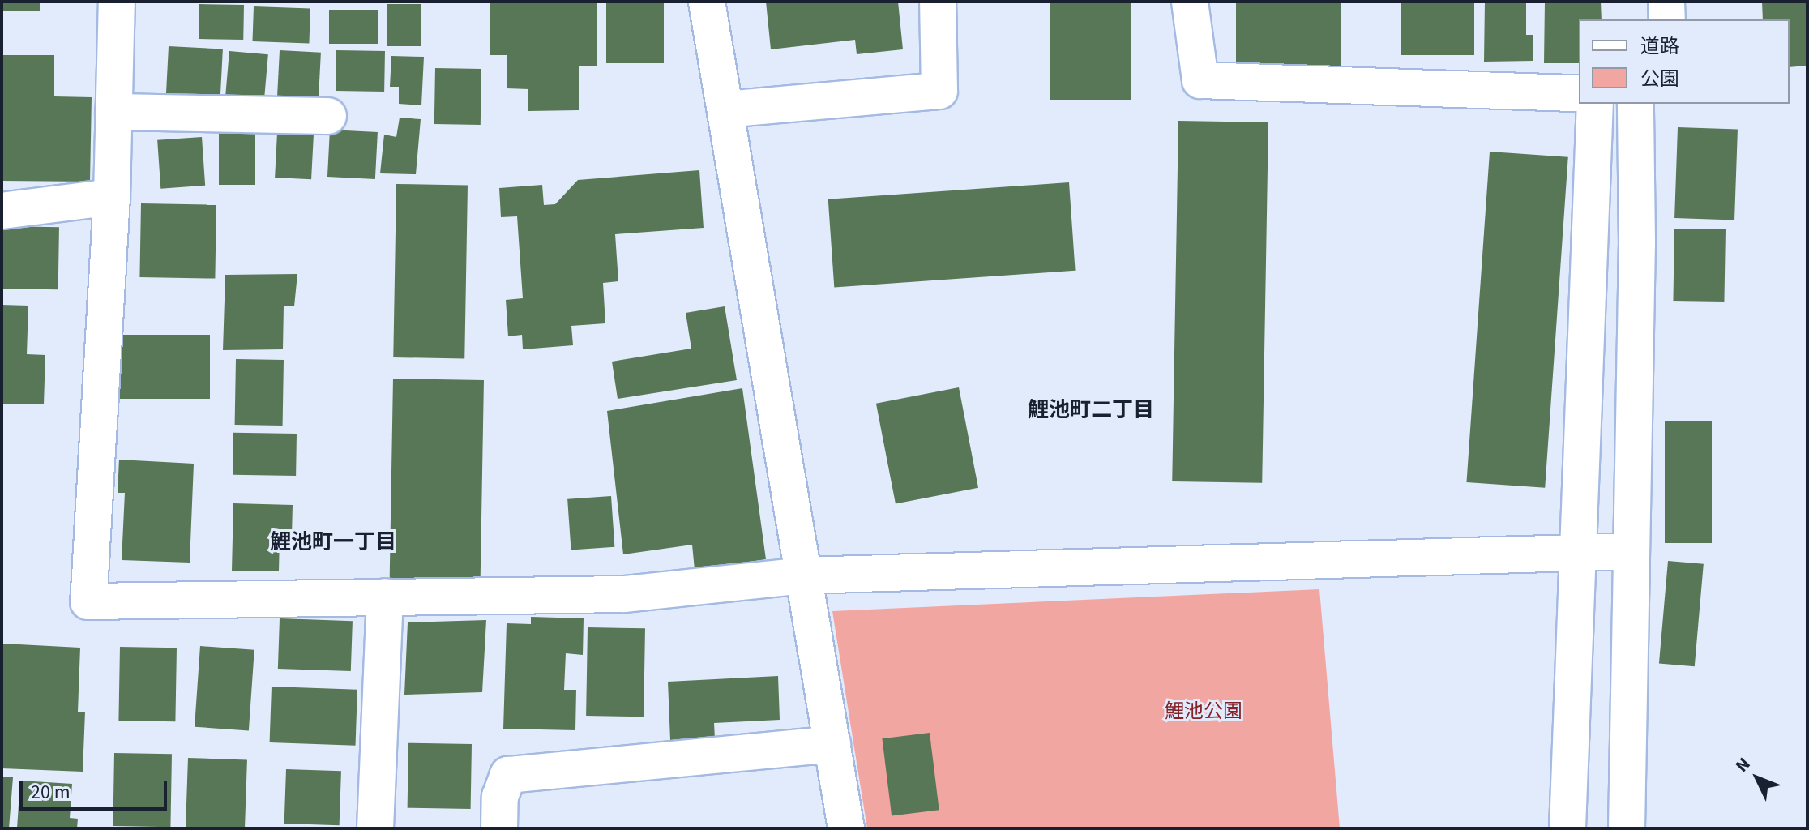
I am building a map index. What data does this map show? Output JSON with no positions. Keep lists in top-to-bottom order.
{
  "districts": ["鯉池町二丁目", "鯉池町一丁目"],
  "parks": ["鯉池公園"],
  "legend": ["道路", "公園"],
  "scale_bar": "20 m",
  "north": "top left"
}
